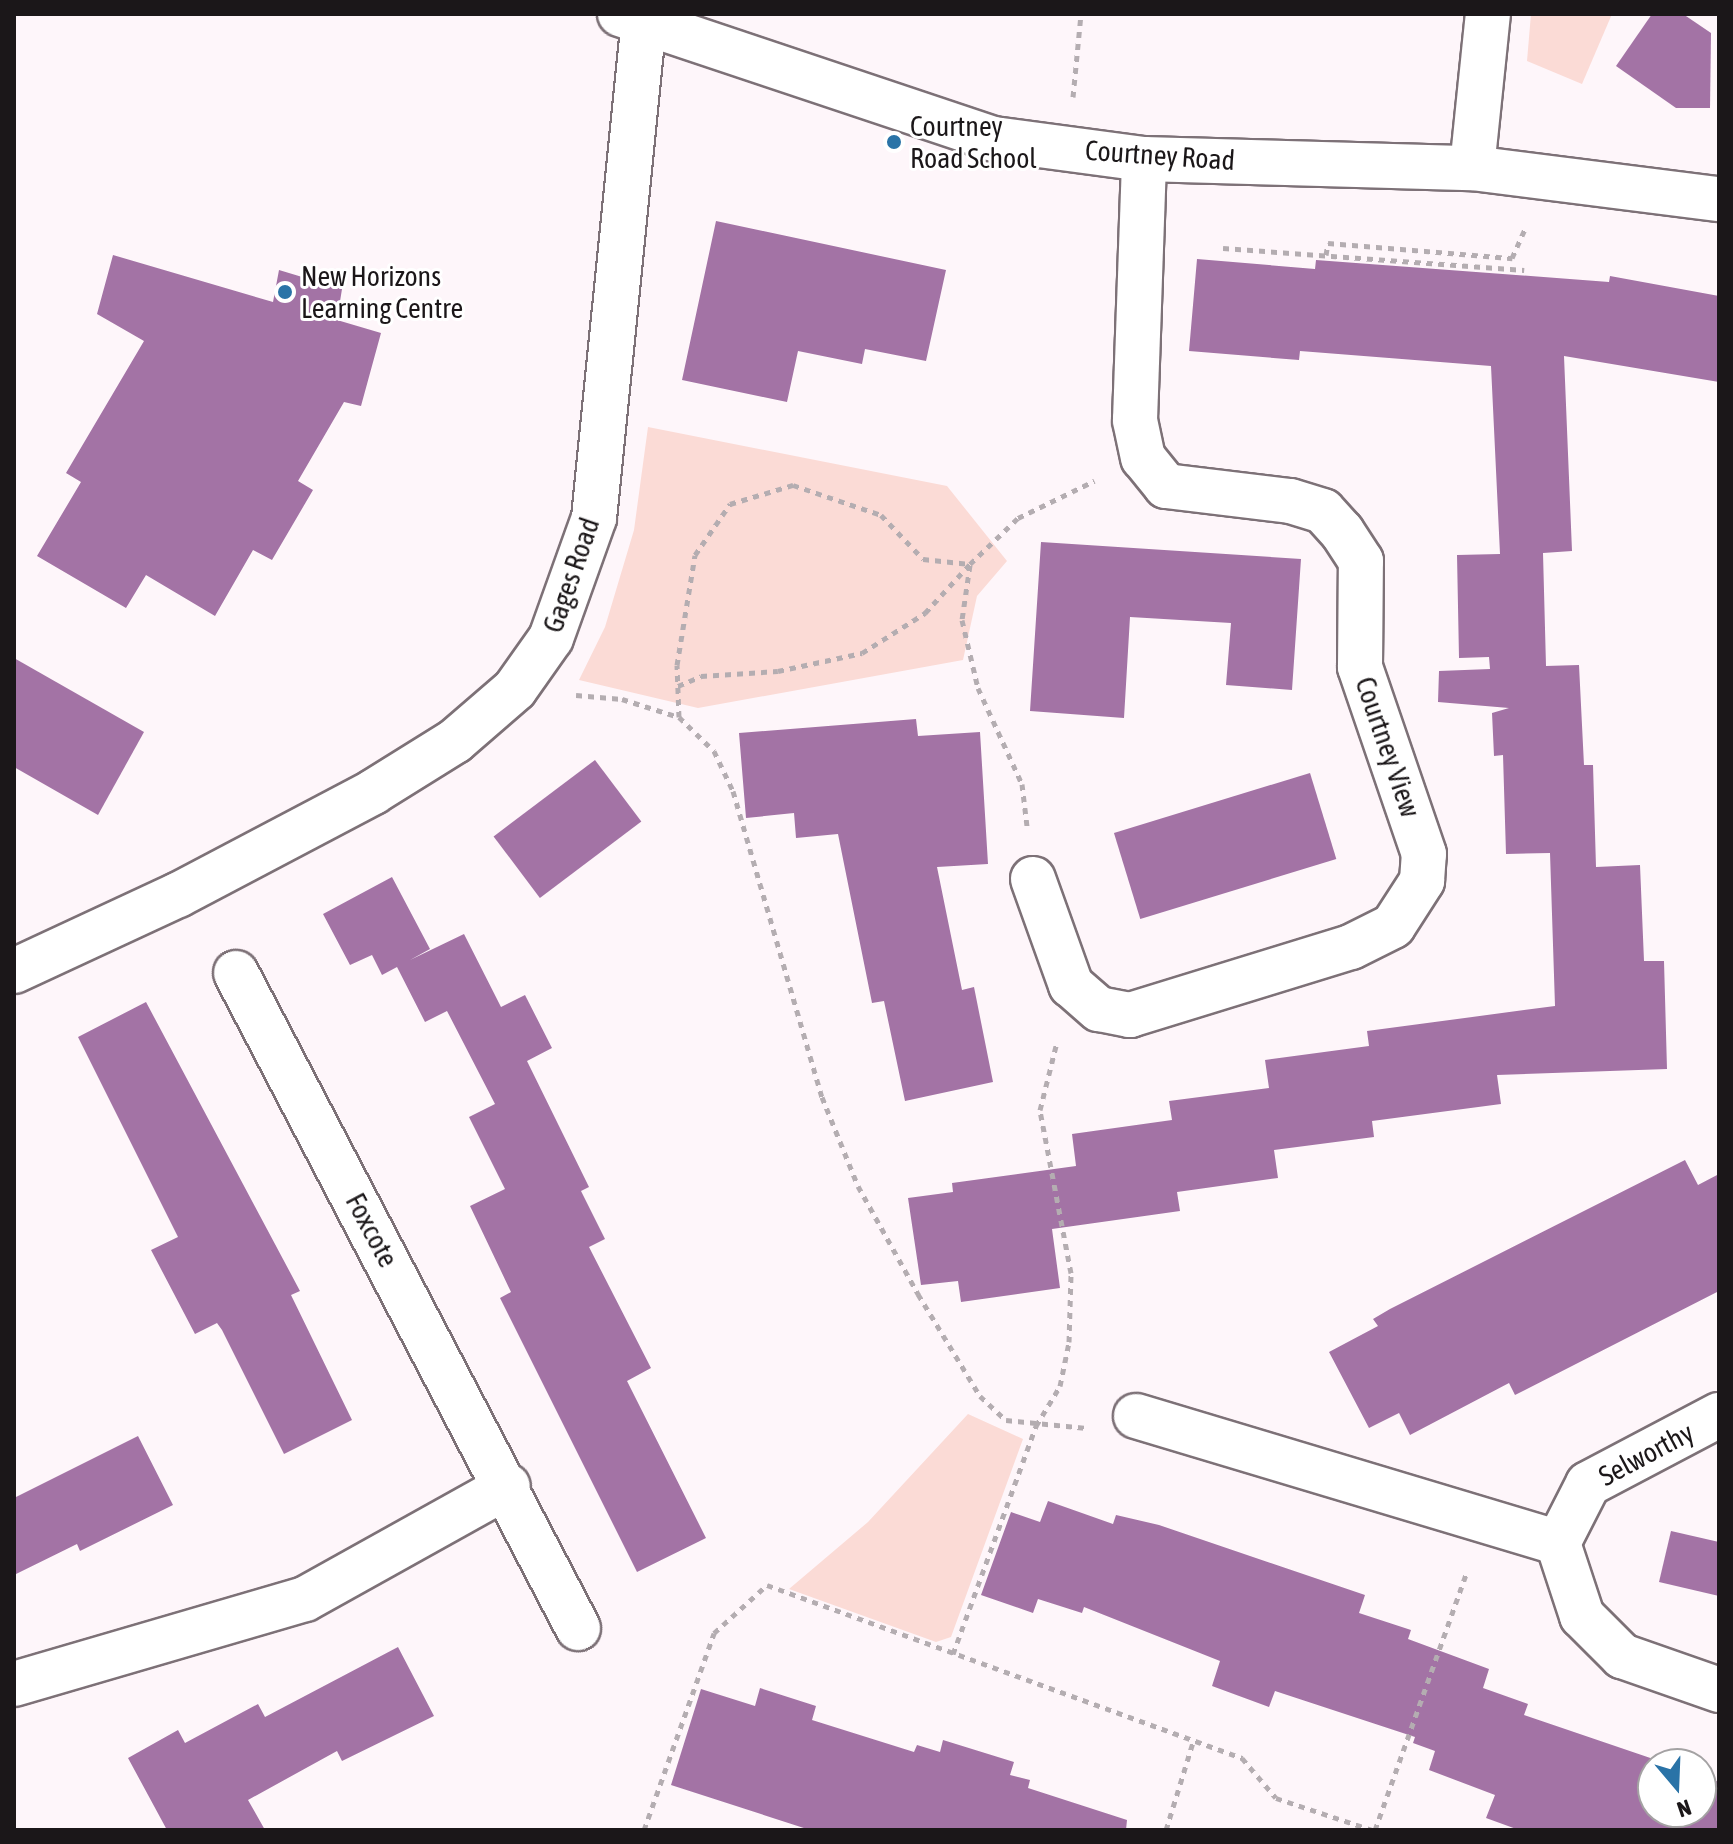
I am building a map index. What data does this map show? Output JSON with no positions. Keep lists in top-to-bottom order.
{
  "streets": {
    "street": [
      "Courtney Road",
      "Gages Road",
      "Courtney View",
      "Foxcote",
      "Selworthy"
    ]
  },
  "crossings": [
    ["Courtney Road", "Gages Road"]
  ],
  "places": ["Courtney Road School", "New Horizons Learning Centre"],
  "north": "bottom"
}
